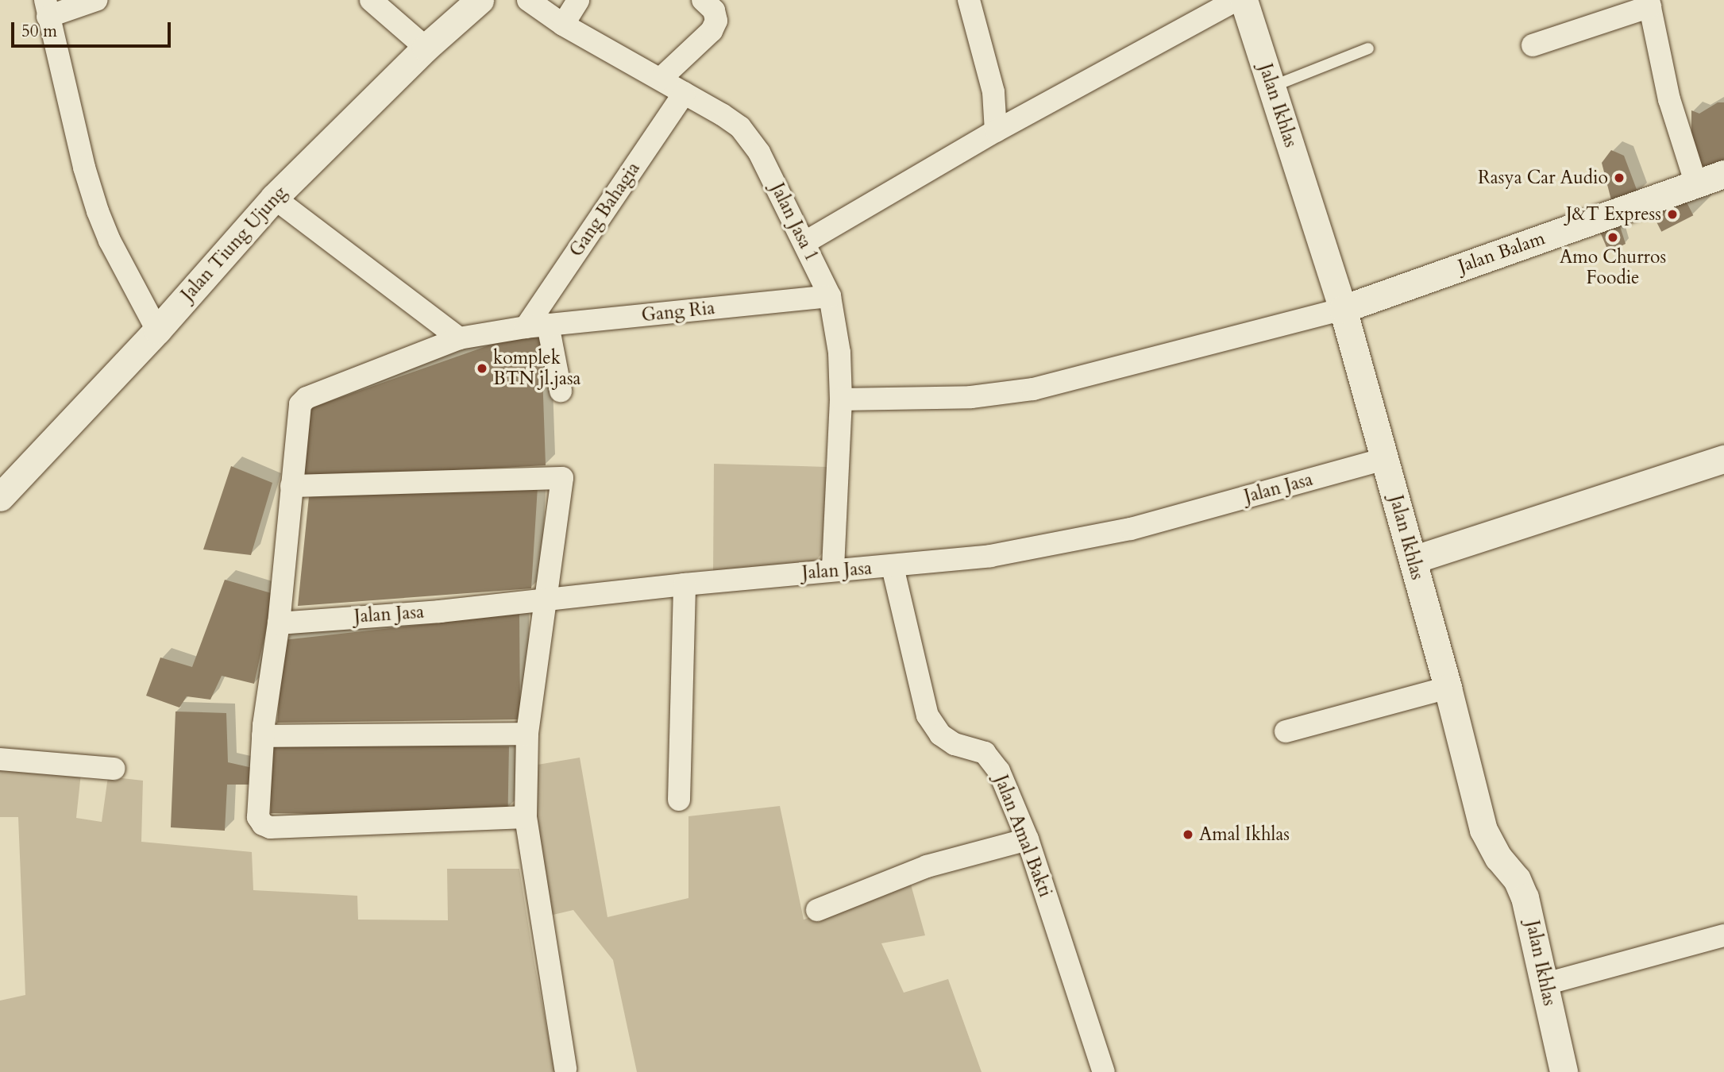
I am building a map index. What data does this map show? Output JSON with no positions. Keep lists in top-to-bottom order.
{
  "streets": {
    "street": [
      "Jalan Ikhlas",
      "Gang Bahagia",
      "Jalan Jasa 1",
      "Jalan Tiung Ujung",
      "Jalan Balam",
      "Gang Ria",
      "Jalan Jasa",
      "Jalan Amal Bakti"
    ]
  },
  "crossings": [
    ["Jalan Ikhlas", "Jalan Balam"],
    ["Jalan Ikhlas", "Jalan Jasa"],
    ["Gang Bahagia", "Jalan Jasa 1"],
    ["Gang Bahagia", "Gang Ria"],
    ["Jalan Jasa 1", "Gang Ria"],
    ["Jalan Jasa 1", "Jalan Jasa"],
    ["Gang Ria", "Jalan Jasa"],
    ["Jalan Jasa", "Jalan Amal Bakti"]
  ],
  "places": [
    "Rasya Car Audio",
    "J&T Express",
    "Amo Churros Foodie",
    "komplek BTN jl.jasa",
    "Amal Ikhlas"
  ],
  "scale_bar": "50 m"
}
